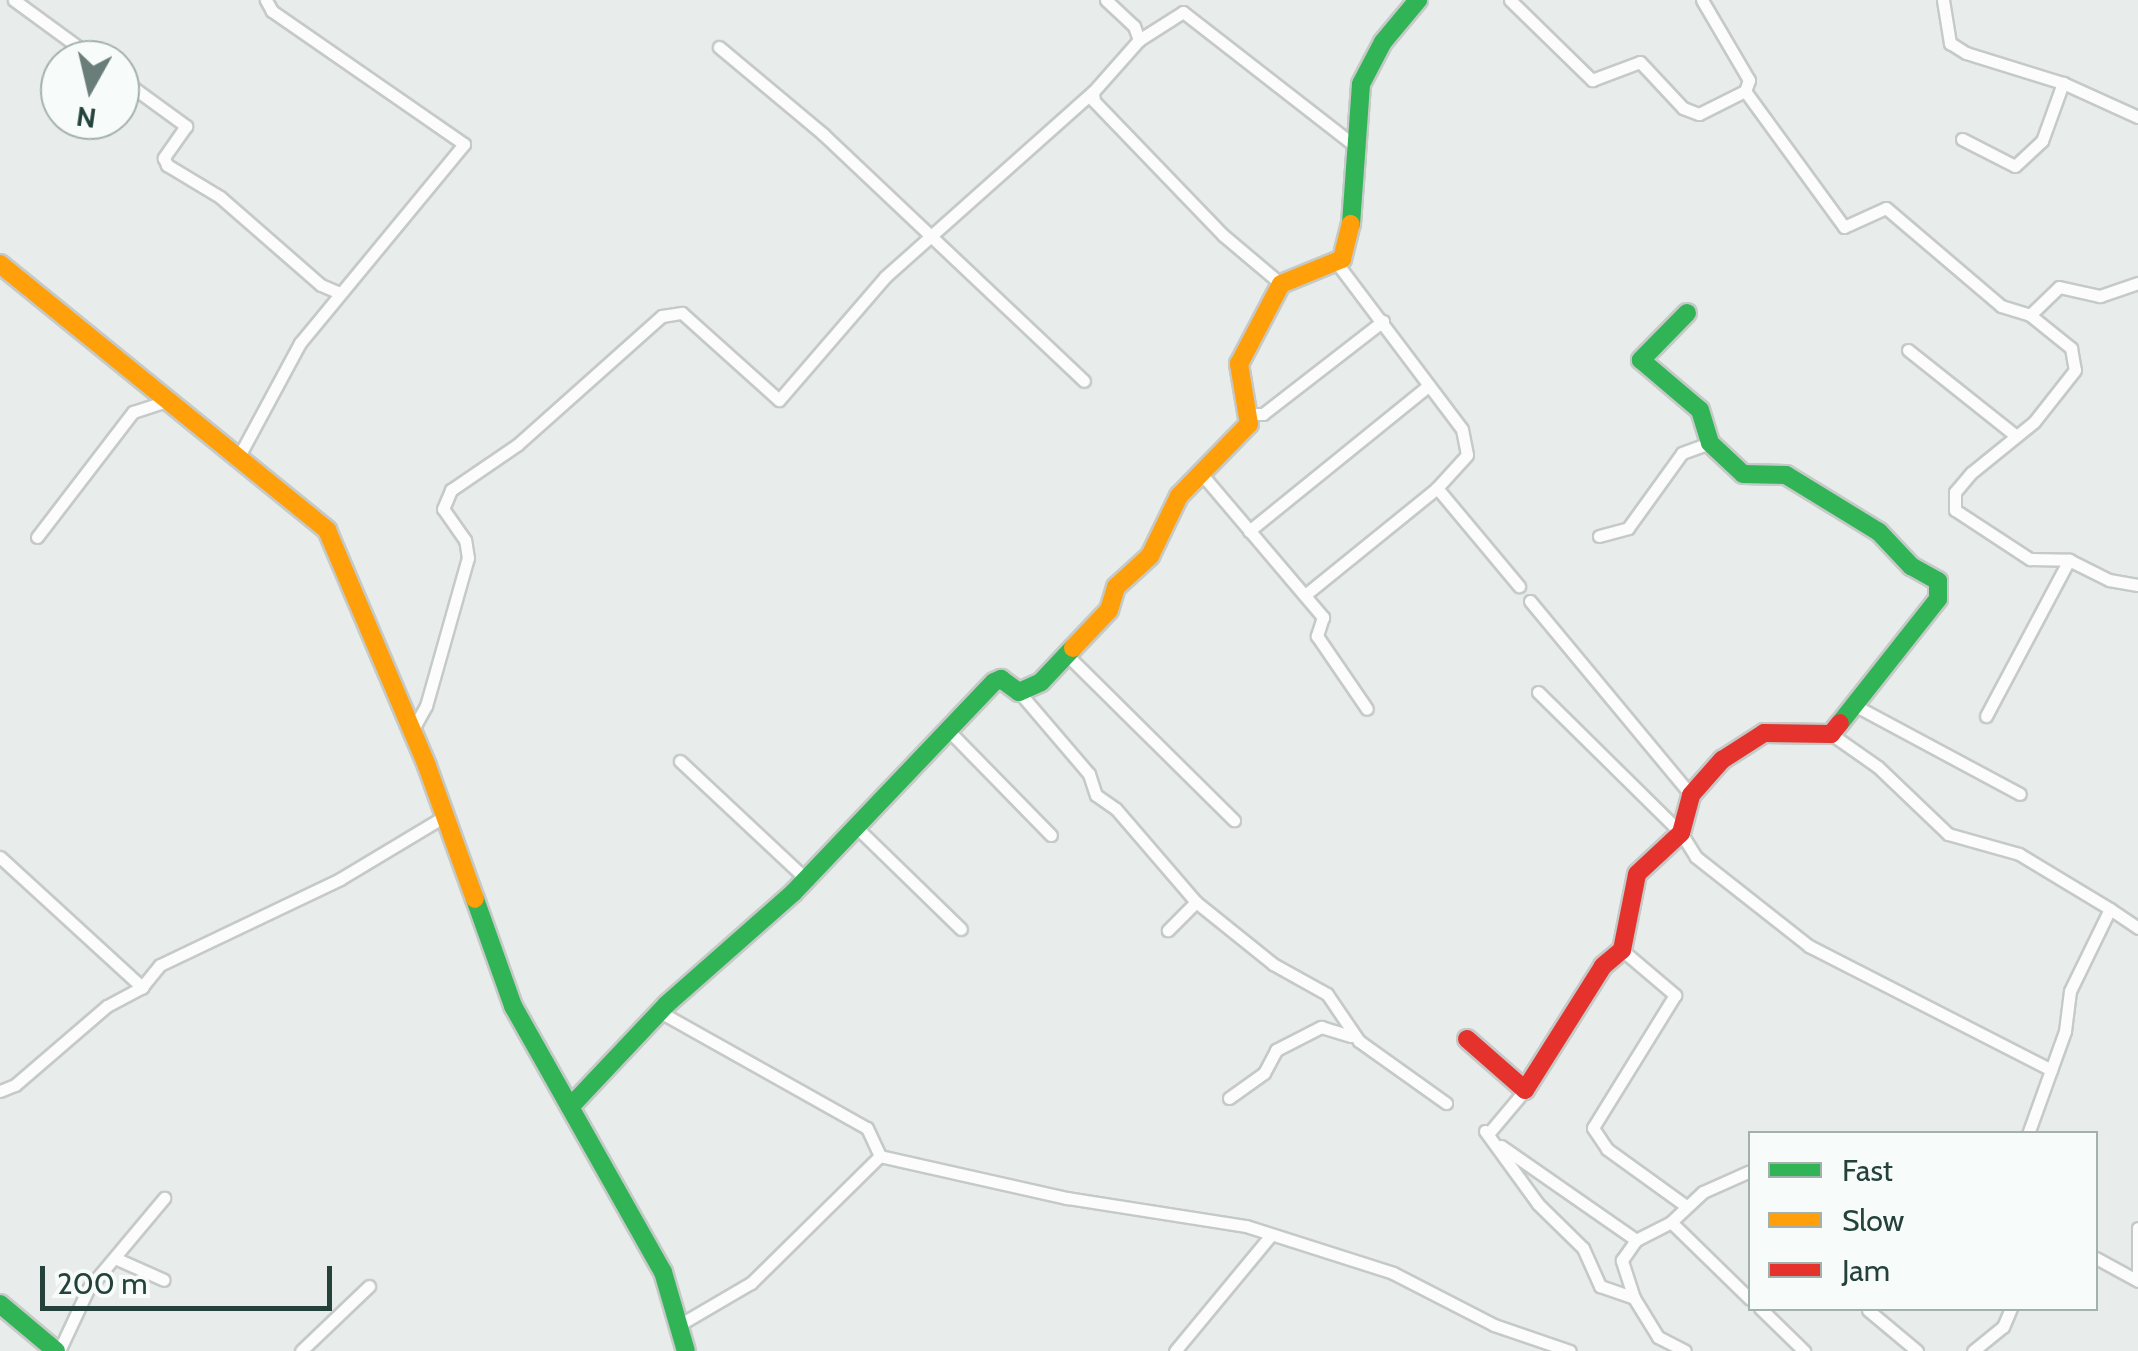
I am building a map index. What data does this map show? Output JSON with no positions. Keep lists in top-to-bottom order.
{
  "legend": ["Fast", "Slow", "Jam"],
  "scale_bar": "200 m",
  "north": "bottom"
}
